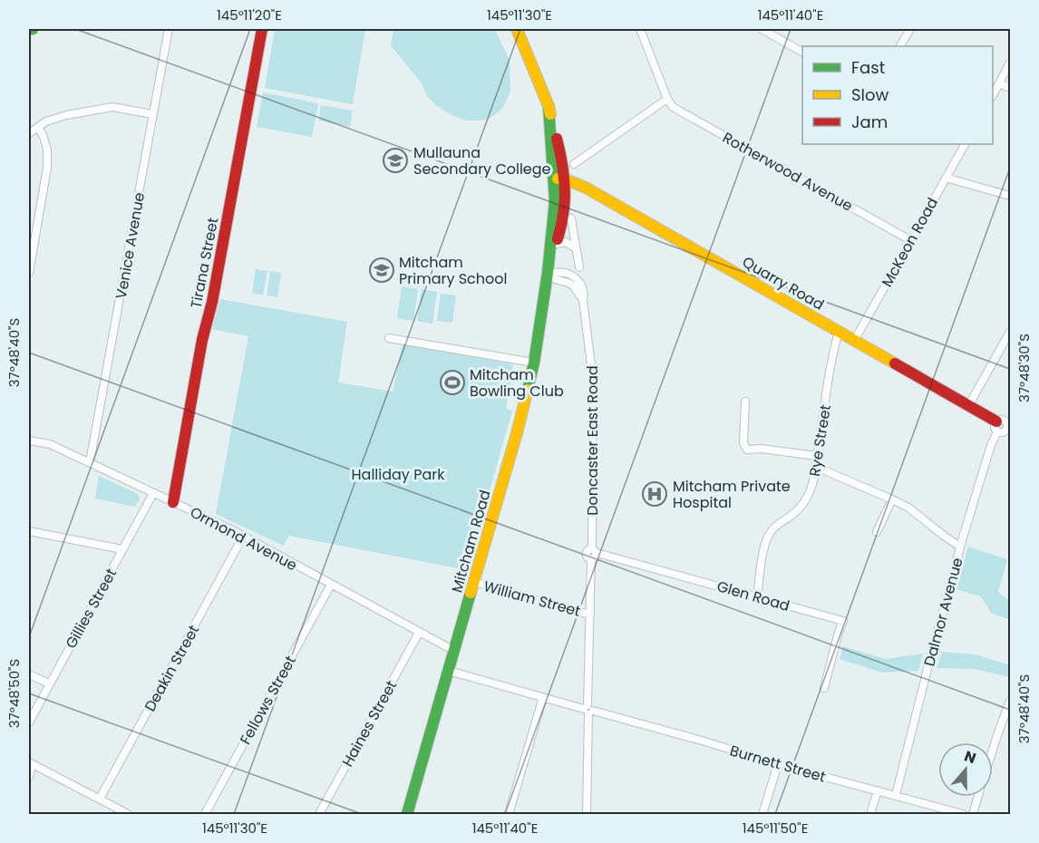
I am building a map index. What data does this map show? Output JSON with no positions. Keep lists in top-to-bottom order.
{
  "streets": {
    "street": [
      "Rotherwood Avenue",
      "McKeon Road",
      "Venice Avenue",
      "Tirana Street",
      "Quarry Road",
      "Doncaster East Road",
      "Rye Street",
      "Ormond Avenue",
      "Mitcham Road",
      "Glen Road",
      "William Street",
      "Gillies Street",
      "Dalmor Avenue",
      "Deakin Street",
      "Fellows Street",
      "Haines Street",
      "Burnett Street"
    ]
  },
  "crossings": [
    ["Rotherwood Avenue", "McKeon Road"],
    ["McKeon Road", "Quarry Road"],
    ["Venice Avenue", "Ormond Avenue"],
    ["Tirana Street", "Ormond Avenue"],
    ["Quarry Road", "Rye Street"],
    ["Quarry Road", "Mitcham Road"],
    ["Quarry Road", "Dalmor Avenue"],
    ["Doncaster East Road", "Mitcham Road"],
    ["Doncaster East Road", "Glen Road"],
    ["Doncaster East Road", "William Street"],
    ["Doncaster East Road", "Burnett Street"],
    ["Rye Street", "Glen Road"],
    ["Ormond Avenue", "Mitcham Road"],
    ["Ormond Avenue", "Gillies Street"],
    ["Ormond Avenue", "Deakin Street"],
    ["Ormond Avenue", "Fellows Street"],
    ["Ormond Avenue", "Haines Street"],
    ["Mitcham Road", "William Street"],
    ["Mitcham Road", "Burnett Street"],
    ["Dalmor Avenue", "Burnett Street"]
  ],
  "parks": ["Halliday Park"],
  "places": {
    "school or university": ["Mullauna Secondary College", "Mitcham Primary School"],
    "sports": ["Mitcham Bowling Club"],
    "hospital": ["Mitcham Private Hospital"]
  },
  "legend": ["Fast", "Slow", "Jam"],
  "north": "top",
  "coordinates": [
    "145°11'20\"E",
    "145°11'30\"E",
    "145°11'40\"E",
    "37°48'40\"S",
    "37°48'30\"S",
    "37°48'50\"S",
    "145°11'50\"E"
  ]
}
